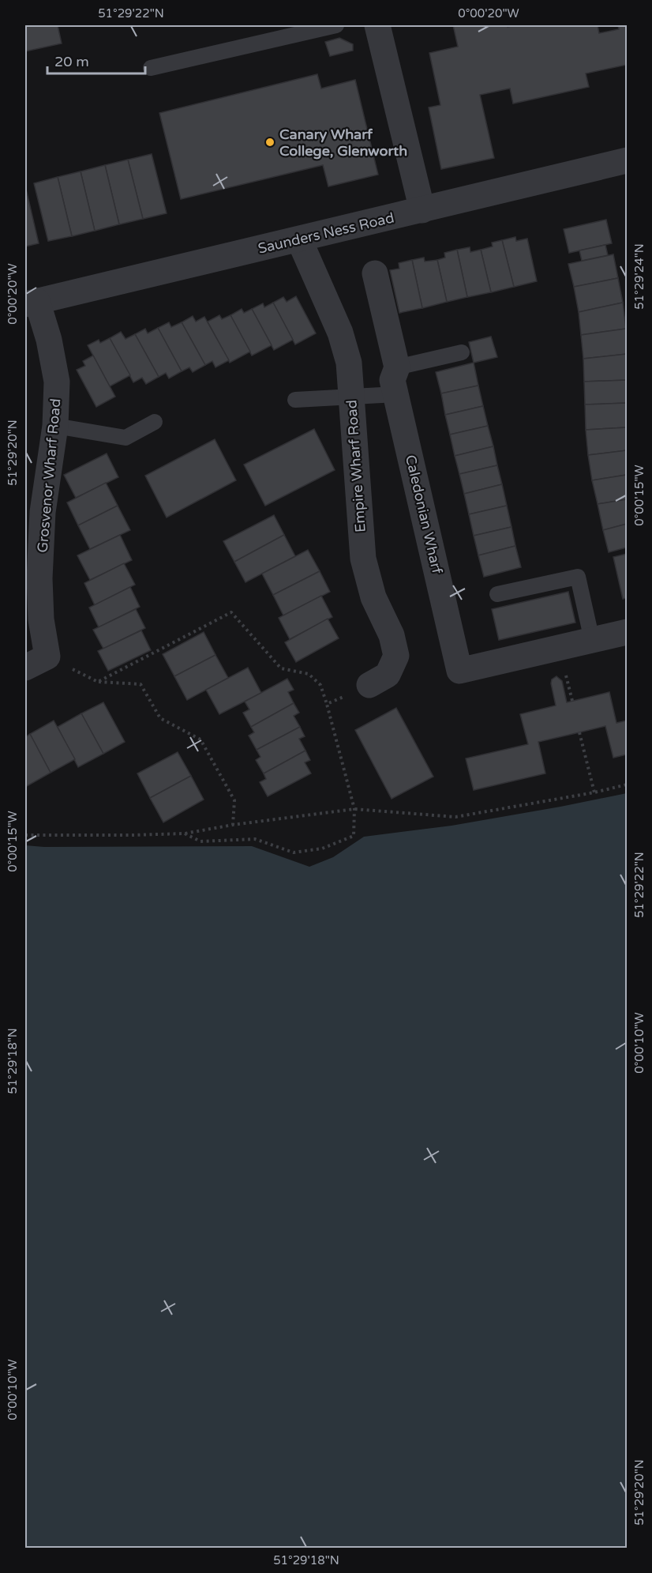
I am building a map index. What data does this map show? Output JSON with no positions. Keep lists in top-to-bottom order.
{
  "streets": {
    "street": [
      "Saunders Ness Road",
      "Empire Wharf Road",
      "Grosvenor Wharf Road",
      "Caledonian Wharf"
    ]
  },
  "crossings": [
    ["Saunders Ness Road", "Empire Wharf Road"],
    ["Saunders Ness Road", "Grosvenor Wharf Road"]
  ],
  "places": ["Canary Wharf College, Glenworth"],
  "scale_bar": "20 m",
  "coordinates": [
    "51°29'22\"N",
    "0°00'20\"W",
    "51°29'24\"N",
    "51°29'20\"N",
    "0°00'15\"W",
    "0°00'10\"W",
    "51°29'18\"N"
  ]
}
